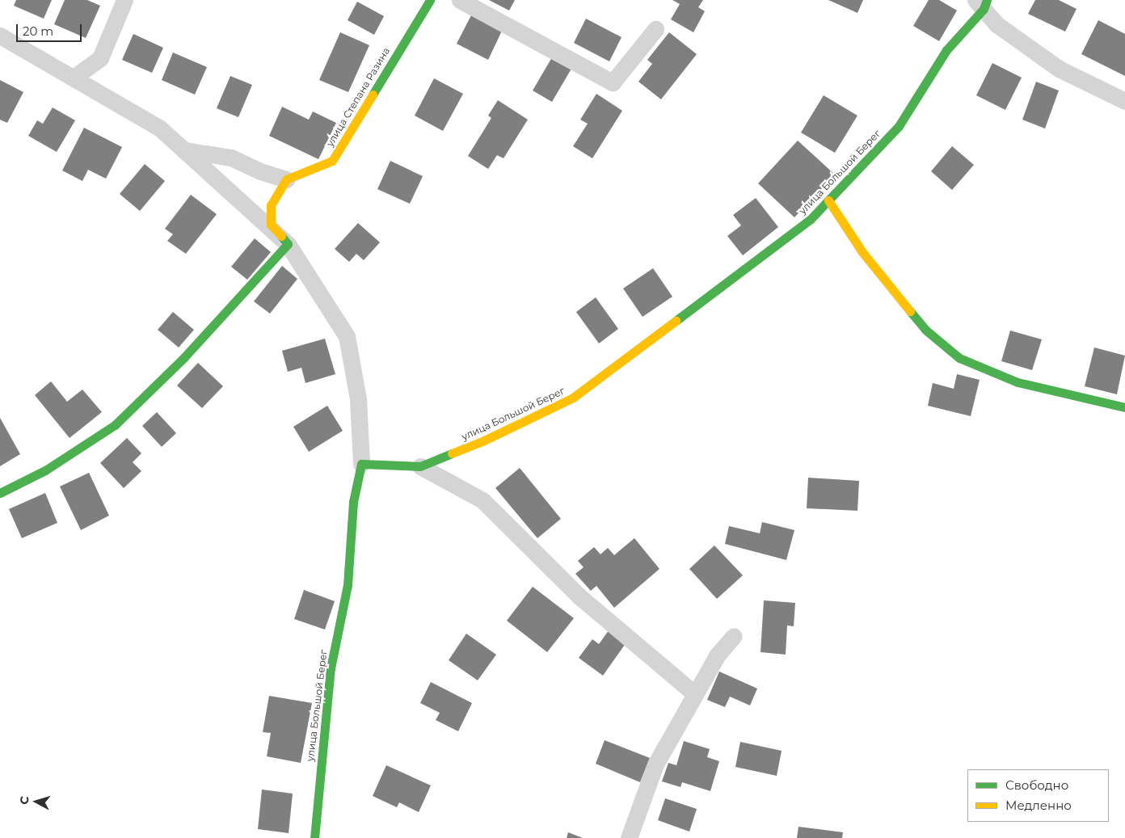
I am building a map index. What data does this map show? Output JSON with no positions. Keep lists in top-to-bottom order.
{
  "streets": {
    "street": ["улица Степана Разина", "улица Большой Берег"]
  },
  "legend": ["Свободно", "Медленно"],
  "scale_bar": "20 m",
  "north": "left"
}
